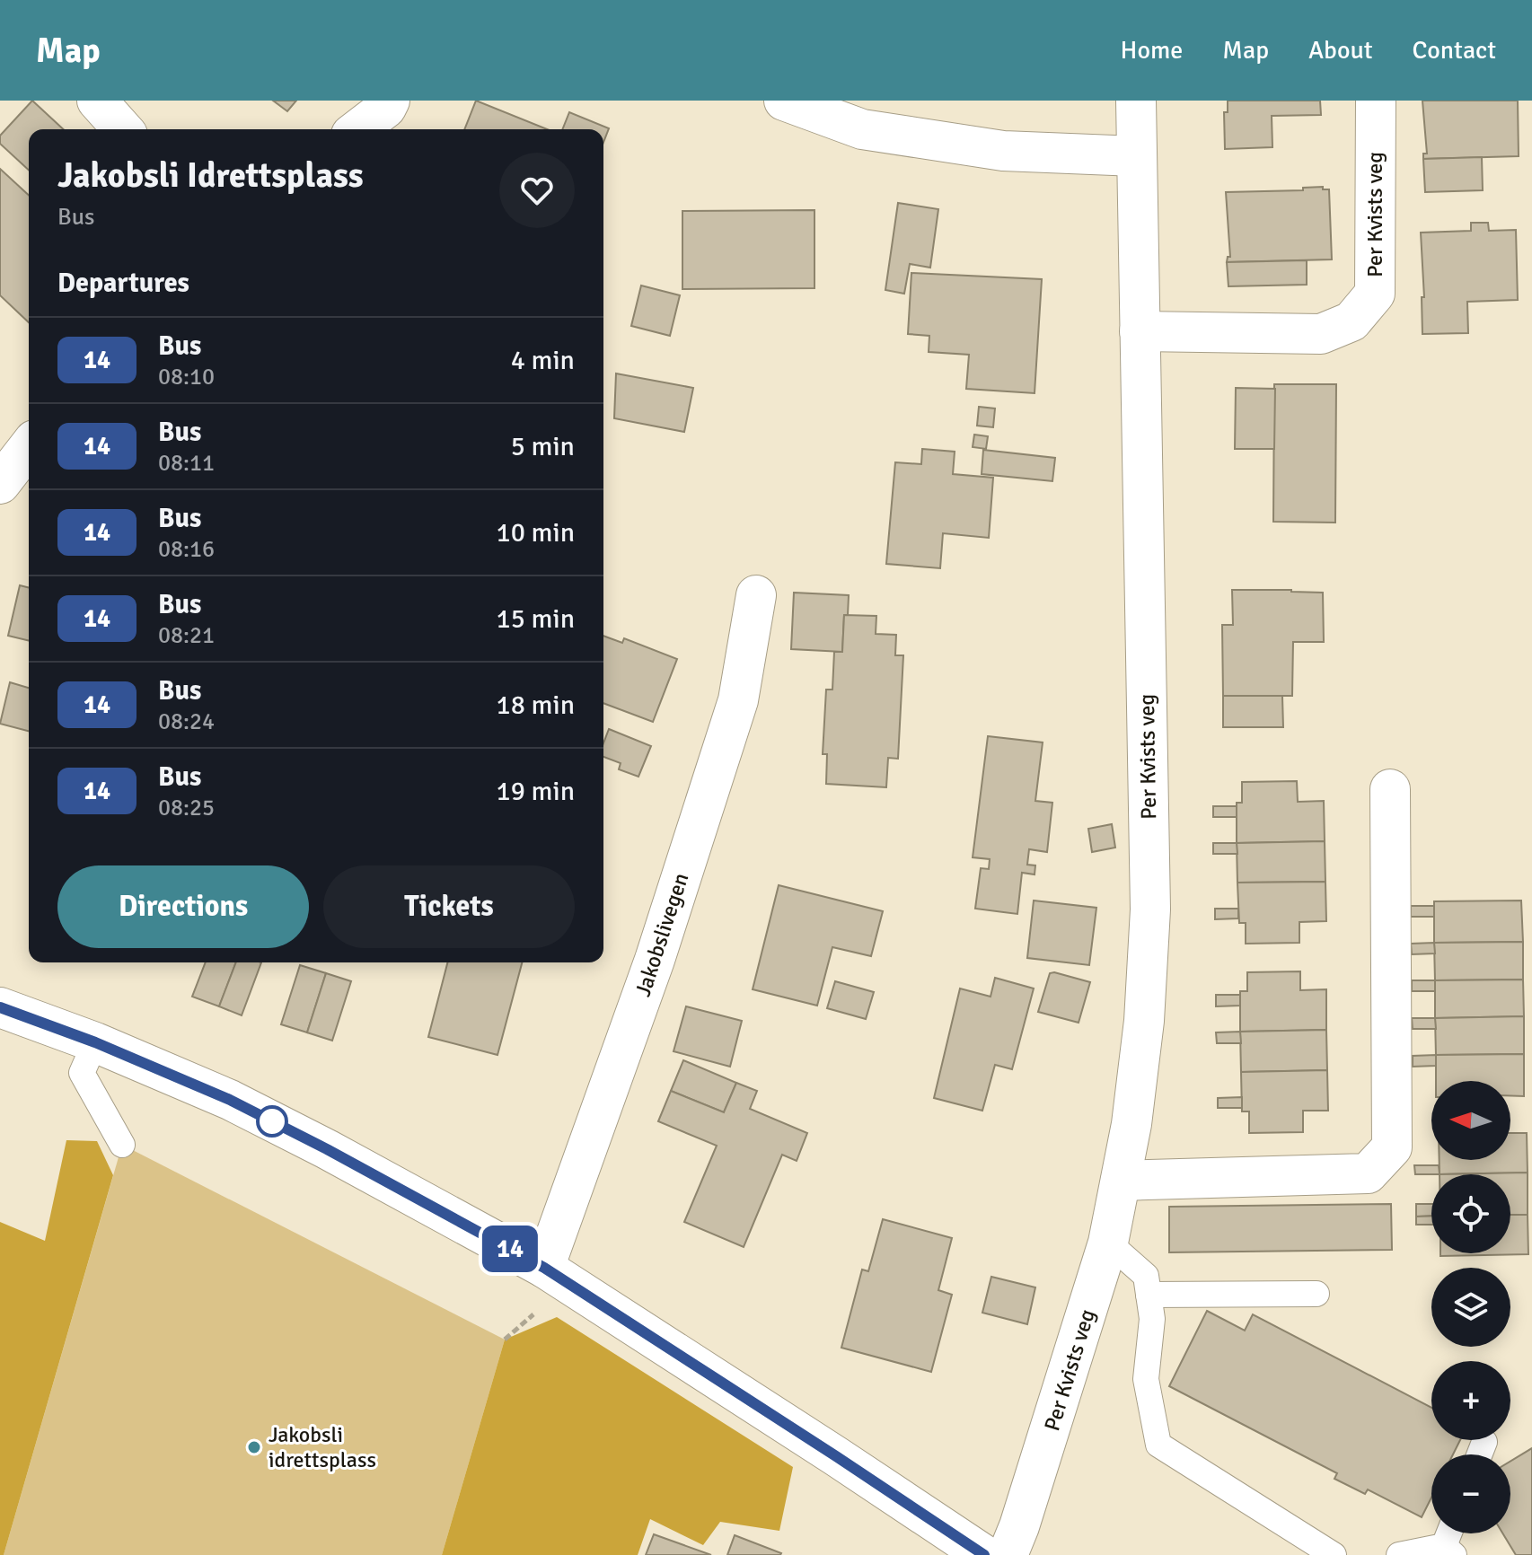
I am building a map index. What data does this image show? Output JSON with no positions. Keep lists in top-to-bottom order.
{
  "streets": {
    "street": ["Per Kvists veg", "Jakobslivegen"]
  },
  "places": ["Jakobsli idrettsplass"],
  "lines": ["bus line 14"],
  "north": "left",
  "page": {
    "header": "Map",
    "nav": [
      "Home",
      "Map",
      "About",
      "Contact"
    ],
    "on_map": "14",
    "heading": [
      ["Jakobsli Idrettsplass", "Bus"],
      "Departures"
    ],
    "list": [
      {
        "mark": "14",
        "name": "Bus",
        "note": "08:10",
        "value": "4 min"
      },
      {
        "mark": "14",
        "name": "Bus",
        "note": "08:11",
        "value": "5 min"
      },
      {
        "mark": "14",
        "name": "Bus",
        "note": "08:16",
        "value": "10 min"
      },
      {
        "mark": "14",
        "name": "Bus",
        "note": "08:21",
        "value": "15 min"
      },
      {
        "mark": "14",
        "name": "Bus",
        "note": "08:24",
        "value": "18 min"
      },
      {
        "mark": "14",
        "name": "Bus",
        "note": "08:25",
        "value": "19 min"
      }
    ],
    "buttons": ["Directions", "Tickets"],
    "map_buttons": ["+", "−"]
  }
}
